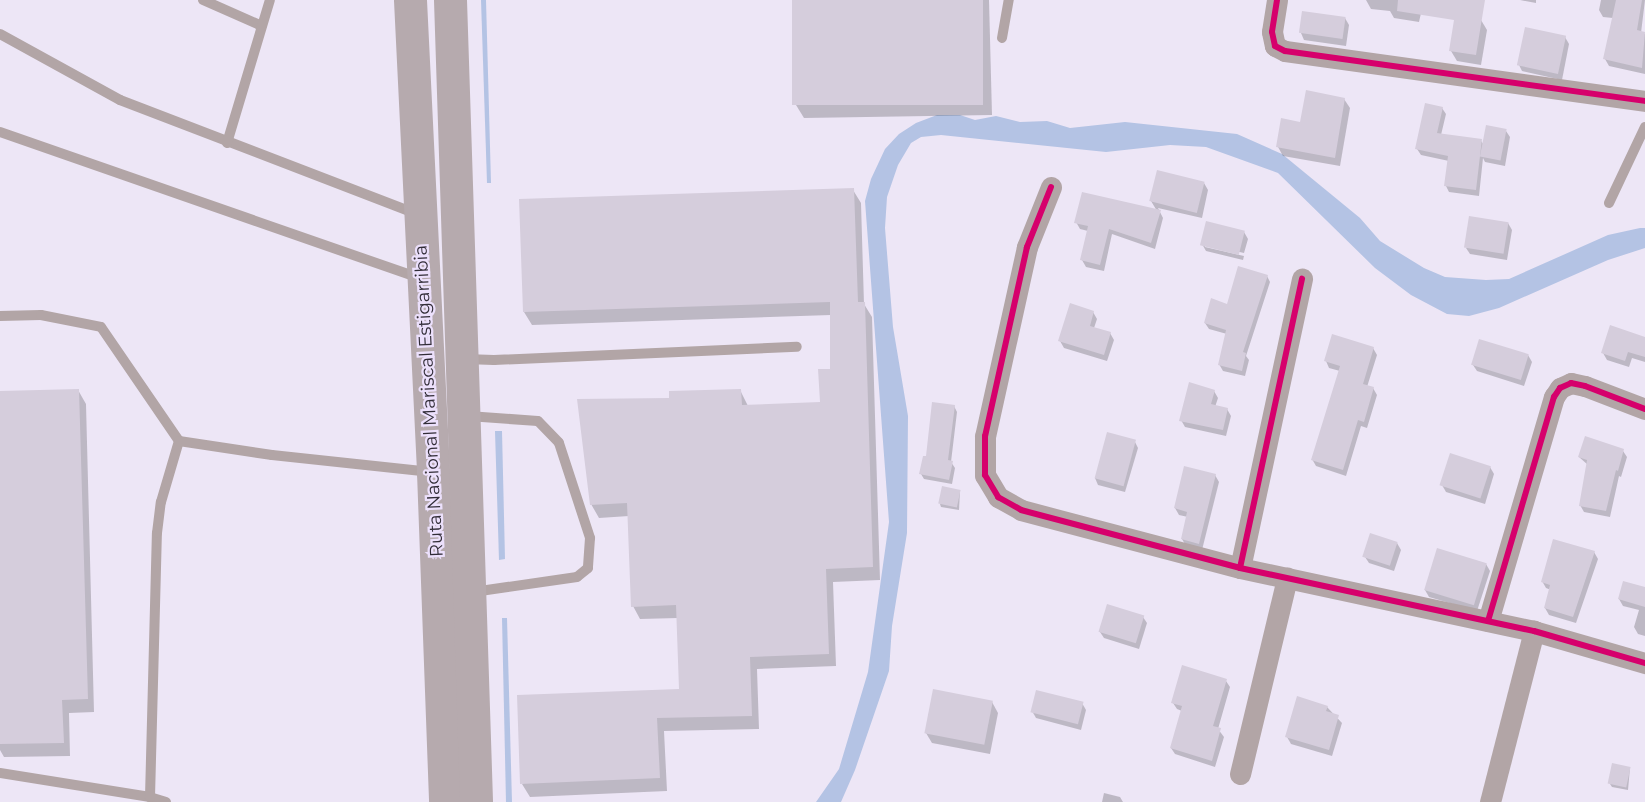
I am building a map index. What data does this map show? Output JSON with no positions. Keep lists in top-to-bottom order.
{
  "streets": {
    "highway": ["Ruta Nacional Mariscal Estigarribia"]
  }
}
